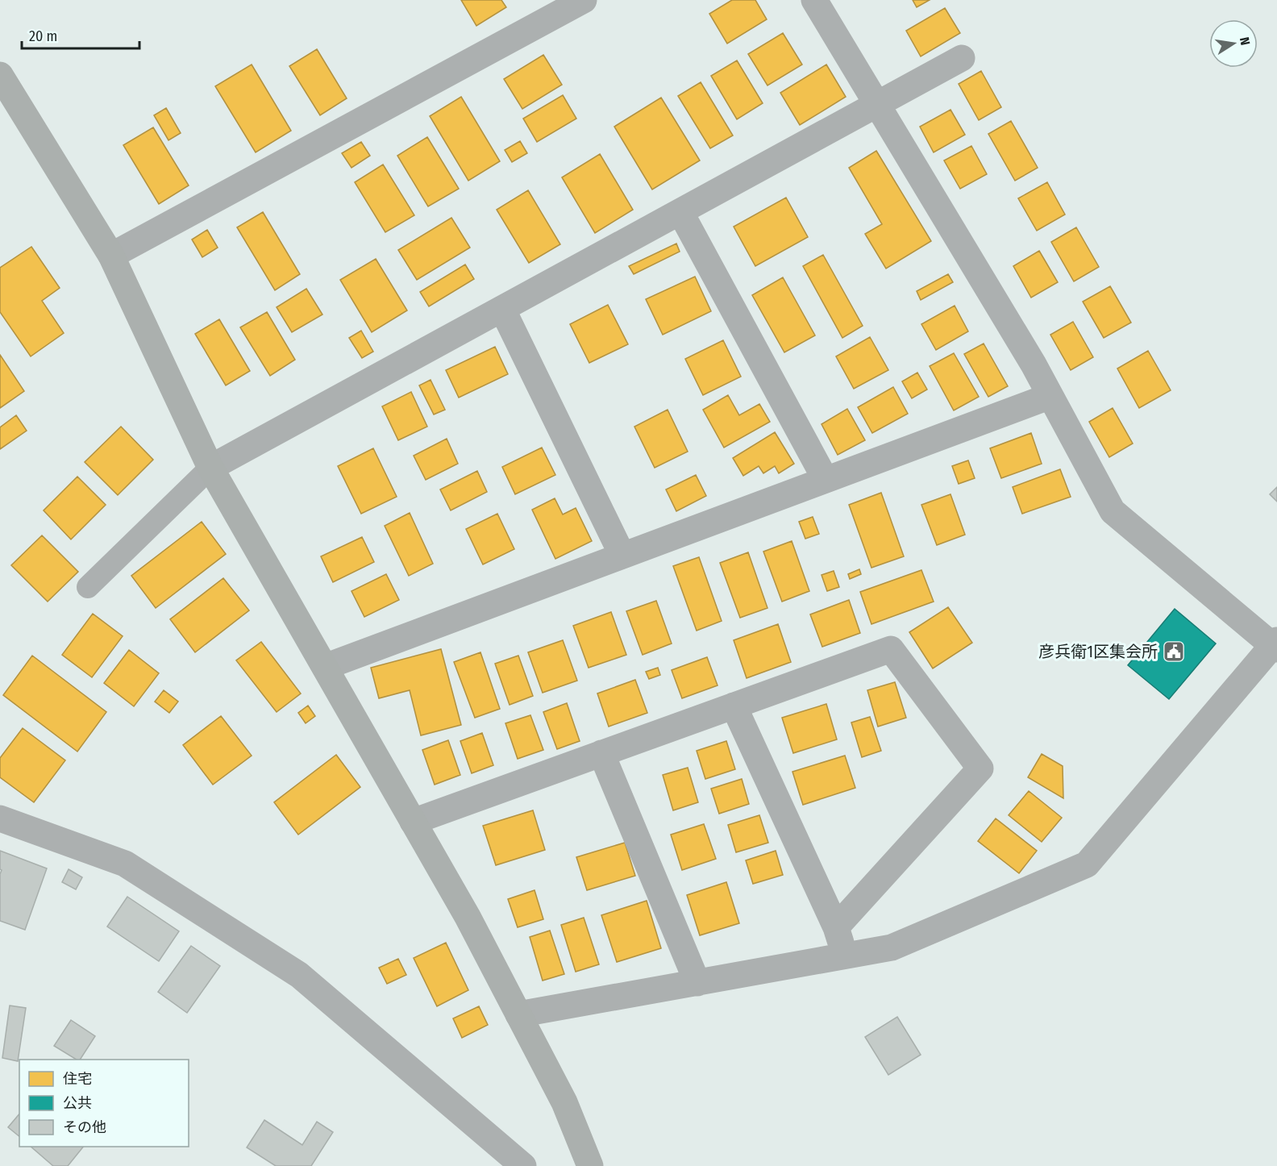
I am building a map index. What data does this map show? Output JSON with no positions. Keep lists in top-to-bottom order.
{
  "places": {
    "public building": ["彦兵衛1区集会所"]
  },
  "legend": ["住宅", "公共", "その他"],
  "scale_bar": "20 m",
  "north": "right"
}
